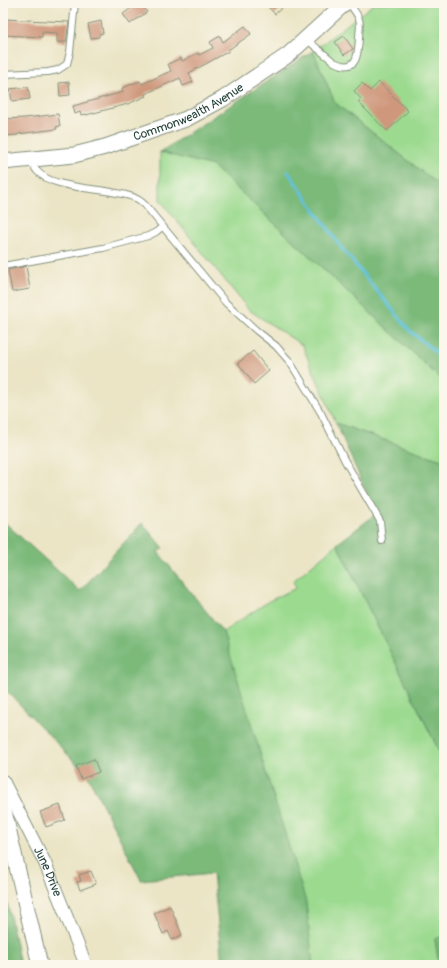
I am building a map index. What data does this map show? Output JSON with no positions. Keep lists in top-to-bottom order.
{
  "streets": {
    "street": ["Commonwealth Avenue", "June Drive"]
  }
}
